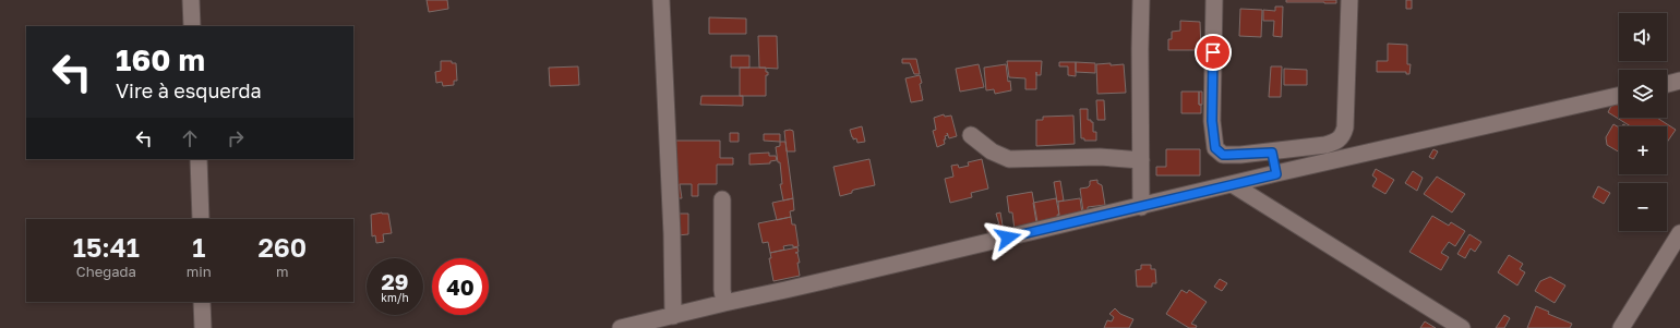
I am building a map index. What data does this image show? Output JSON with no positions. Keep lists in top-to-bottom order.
{
  "page": {
    "map_buttons": ["+", "−"],
    "turn": ["160 m", "Vire à esquerda"],
    "eta": [
      "15:41",
      "Chegada",
      "1",
      "min",
      "260",
      "m"
    ],
    "speed": "29 km/h",
    "limit": "40"
  }
}
